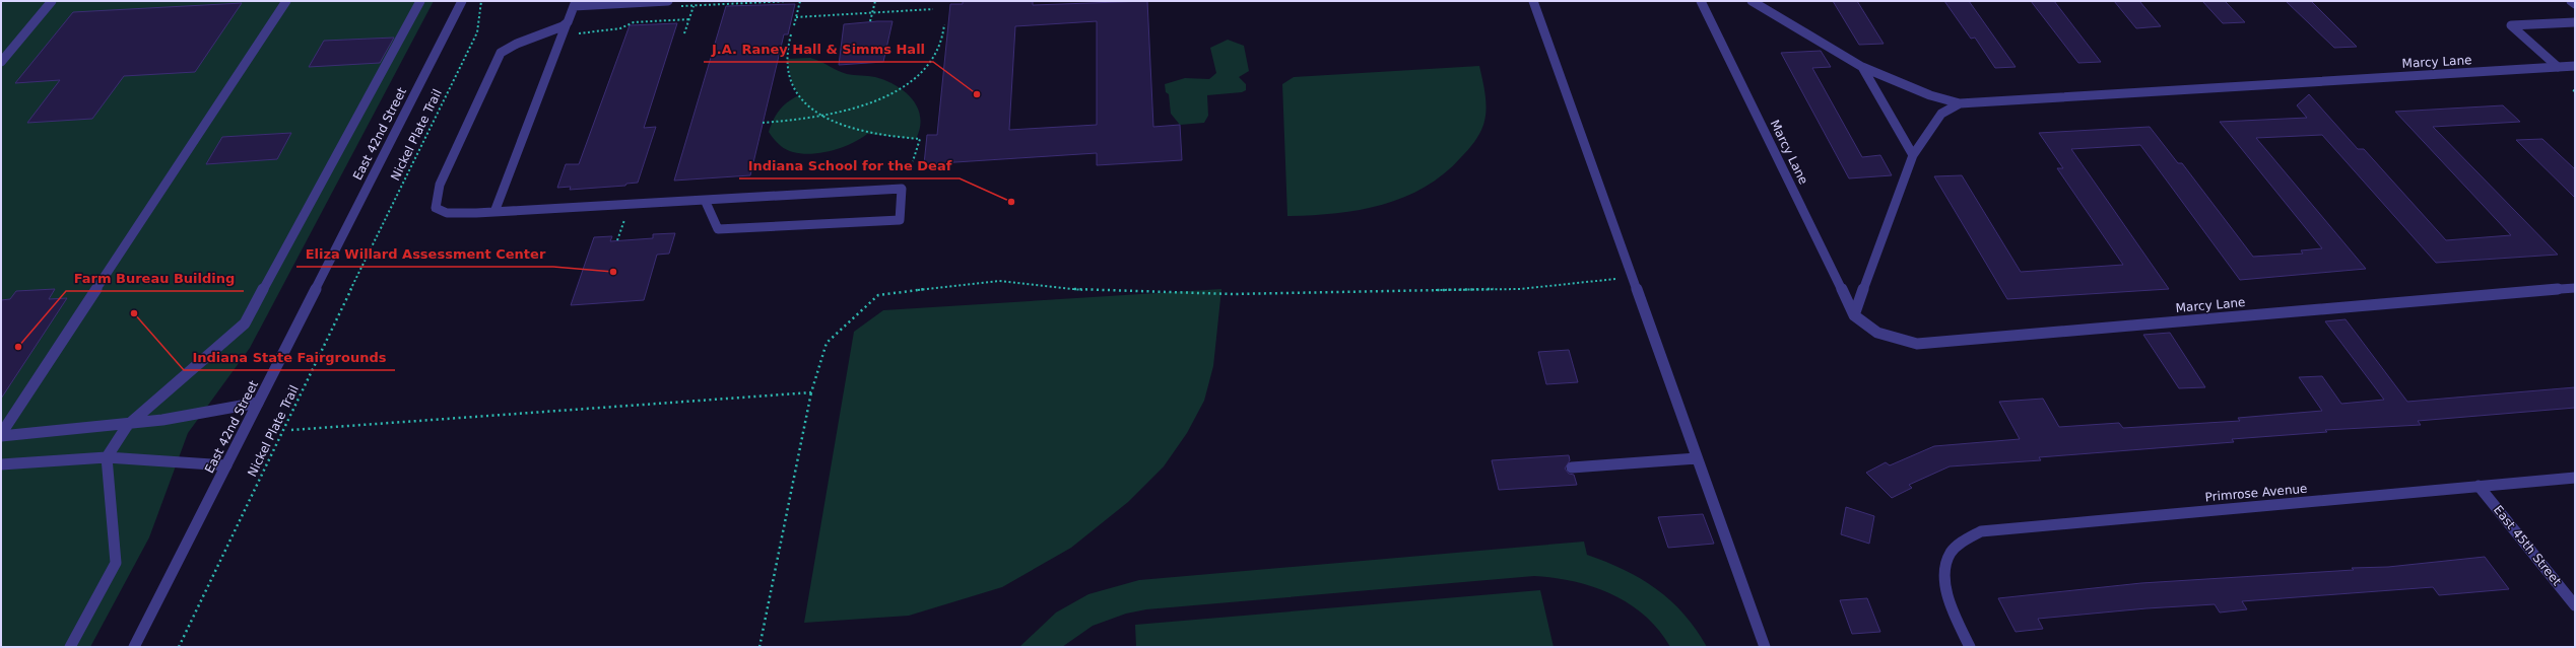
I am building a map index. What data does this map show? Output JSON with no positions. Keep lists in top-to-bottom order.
{
  "streets": {
    "street": [
      "Marcy Lane",
      "East 42nd Street",
      "Primrose Avenue",
      "East 45th Street"
    ],
    "path": ["Nickel Plate Trail"]
  },
  "crossings": [
    ["Primrose Avenue", "East 45th Street"]
  ],
  "places": [
    "J.A. Raney Hall & Simms Hall",
    "Indiana School for the Deaf",
    "Eliza Willard Assessment Center",
    "Indiana State Fairgrounds",
    "Farm Bureau Building"
  ]
}
